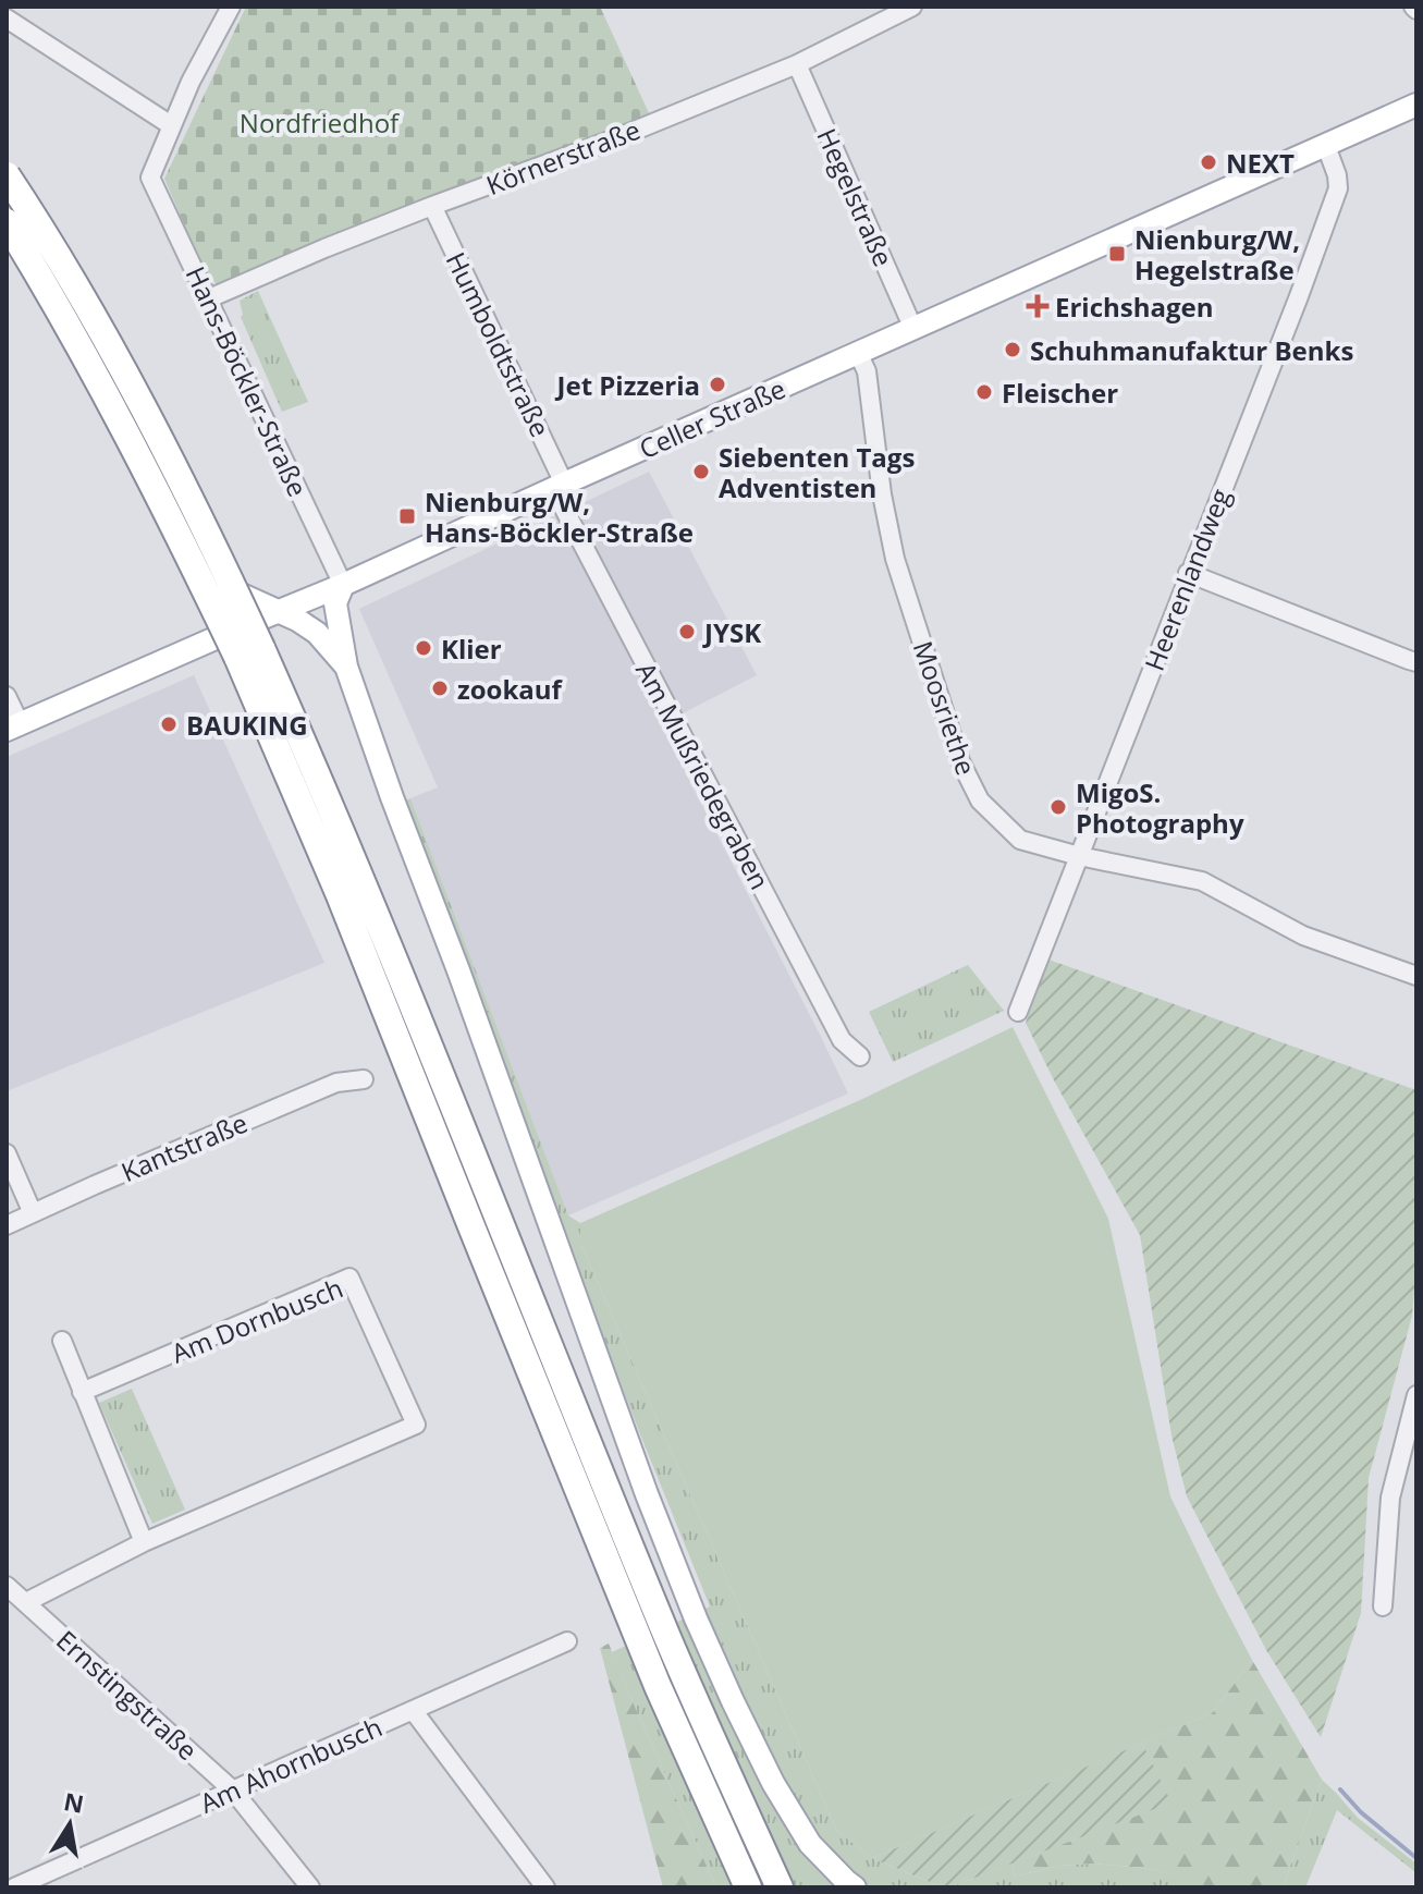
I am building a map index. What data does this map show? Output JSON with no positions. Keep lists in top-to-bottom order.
{
  "streets": {
    "main road": ["Celler Straße"],
    "street": [
      "Körnerstraße",
      "Hegelstraße",
      "Humboldtstraße",
      "Hans-Böckler-Straße",
      "Heerenlandweg",
      "Moosriethe",
      "Am Mußriedegraben",
      "Kantstraße",
      "Am Dornbusch",
      "Ernstingstraße",
      "Am Ahornbusch"
    ]
  },
  "crossings": [
    ["Körnerstraße", "Hegelstraße"],
    ["Körnerstraße", "Humboldtstraße"],
    ["Körnerstraße", "Hans-Böckler-Straße"],
    ["Hegelstraße", "Celler Straße"],
    ["Humboldtstraße", "Celler Straße"],
    ["Humboldtstraße", "Am Mußriedegraben"],
    ["Hans-Böckler-Straße", "Celler Straße"],
    ["Celler Straße", "Heerenlandweg"],
    ["Celler Straße", "Moosriethe"],
    ["Celler Straße", "Am Mußriedegraben"],
    ["Heerenlandweg", "Moosriethe"],
    ["Am Dornbusch", "Ernstingstraße"],
    ["Ernstingstraße", "Am Ahornbusch"]
  ],
  "parks": ["Nordfriedhof"],
  "places": {
    "other": [
      "NEXT",
      "Schuhmanufaktur Benks",
      "Jet Pizzeria",
      "Fleischer",
      "Siebenten Tags Adventisten",
      "JYSK",
      "Klier",
      "zookauf",
      "BAUKING",
      "MigoS. Photography"
    ],
    "transit": ["Nienburg/W, Hegelstraße", "Nienburg/W, Hans-Böckler-Straße"],
    "health": ["Erichshagen"]
  },
  "north": "top"
}
